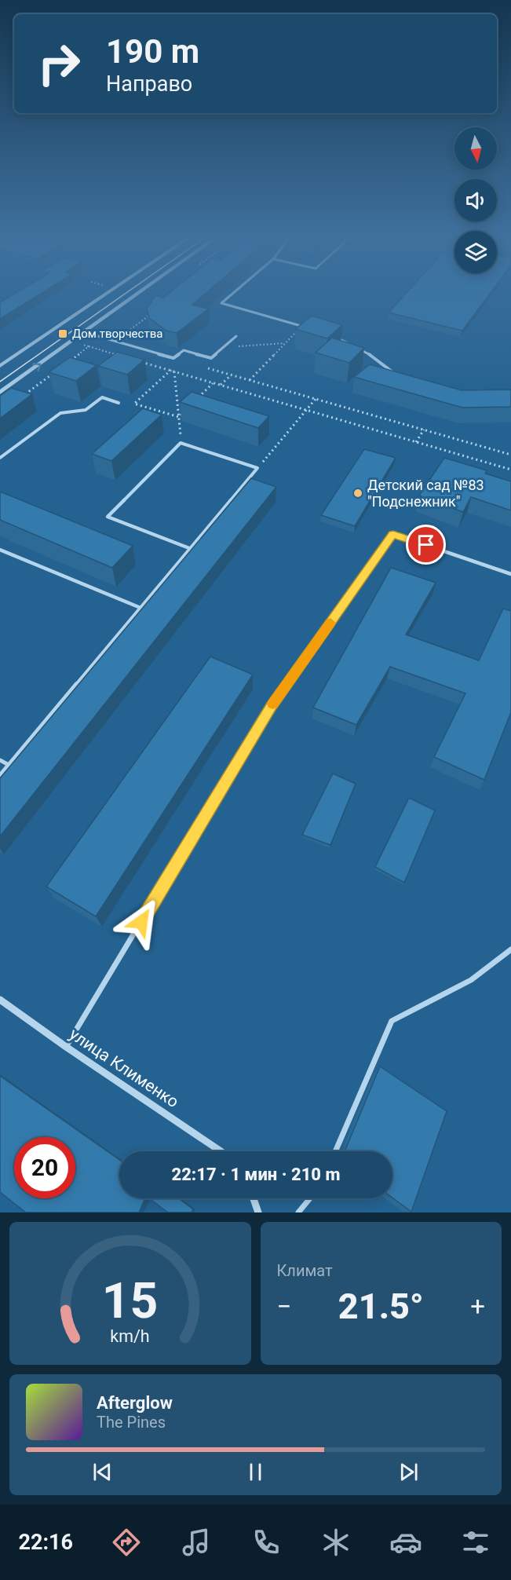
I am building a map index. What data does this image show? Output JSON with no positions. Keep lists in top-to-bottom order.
{
  "streets": {
    "street": ["улица Клименко"]
  },
  "places": {
    "transit": ["Дом творчества"],
    "other": ["Детский сад №83 \"Подснежник\""]
  },
  "north": "bottom",
  "page": {
    "turn": ["190 m", "Направо"],
    "limit": "20",
    "trip": "22:17 · 1 мин · 210 m",
    "tile": "Климат",
    "heat": ["−", "21.5°", "+"],
    "song": ["Afterglow", "The Pines"],
    "tabs": "22:16",
    "gauge": ["15", "km/h"]
  }
}
